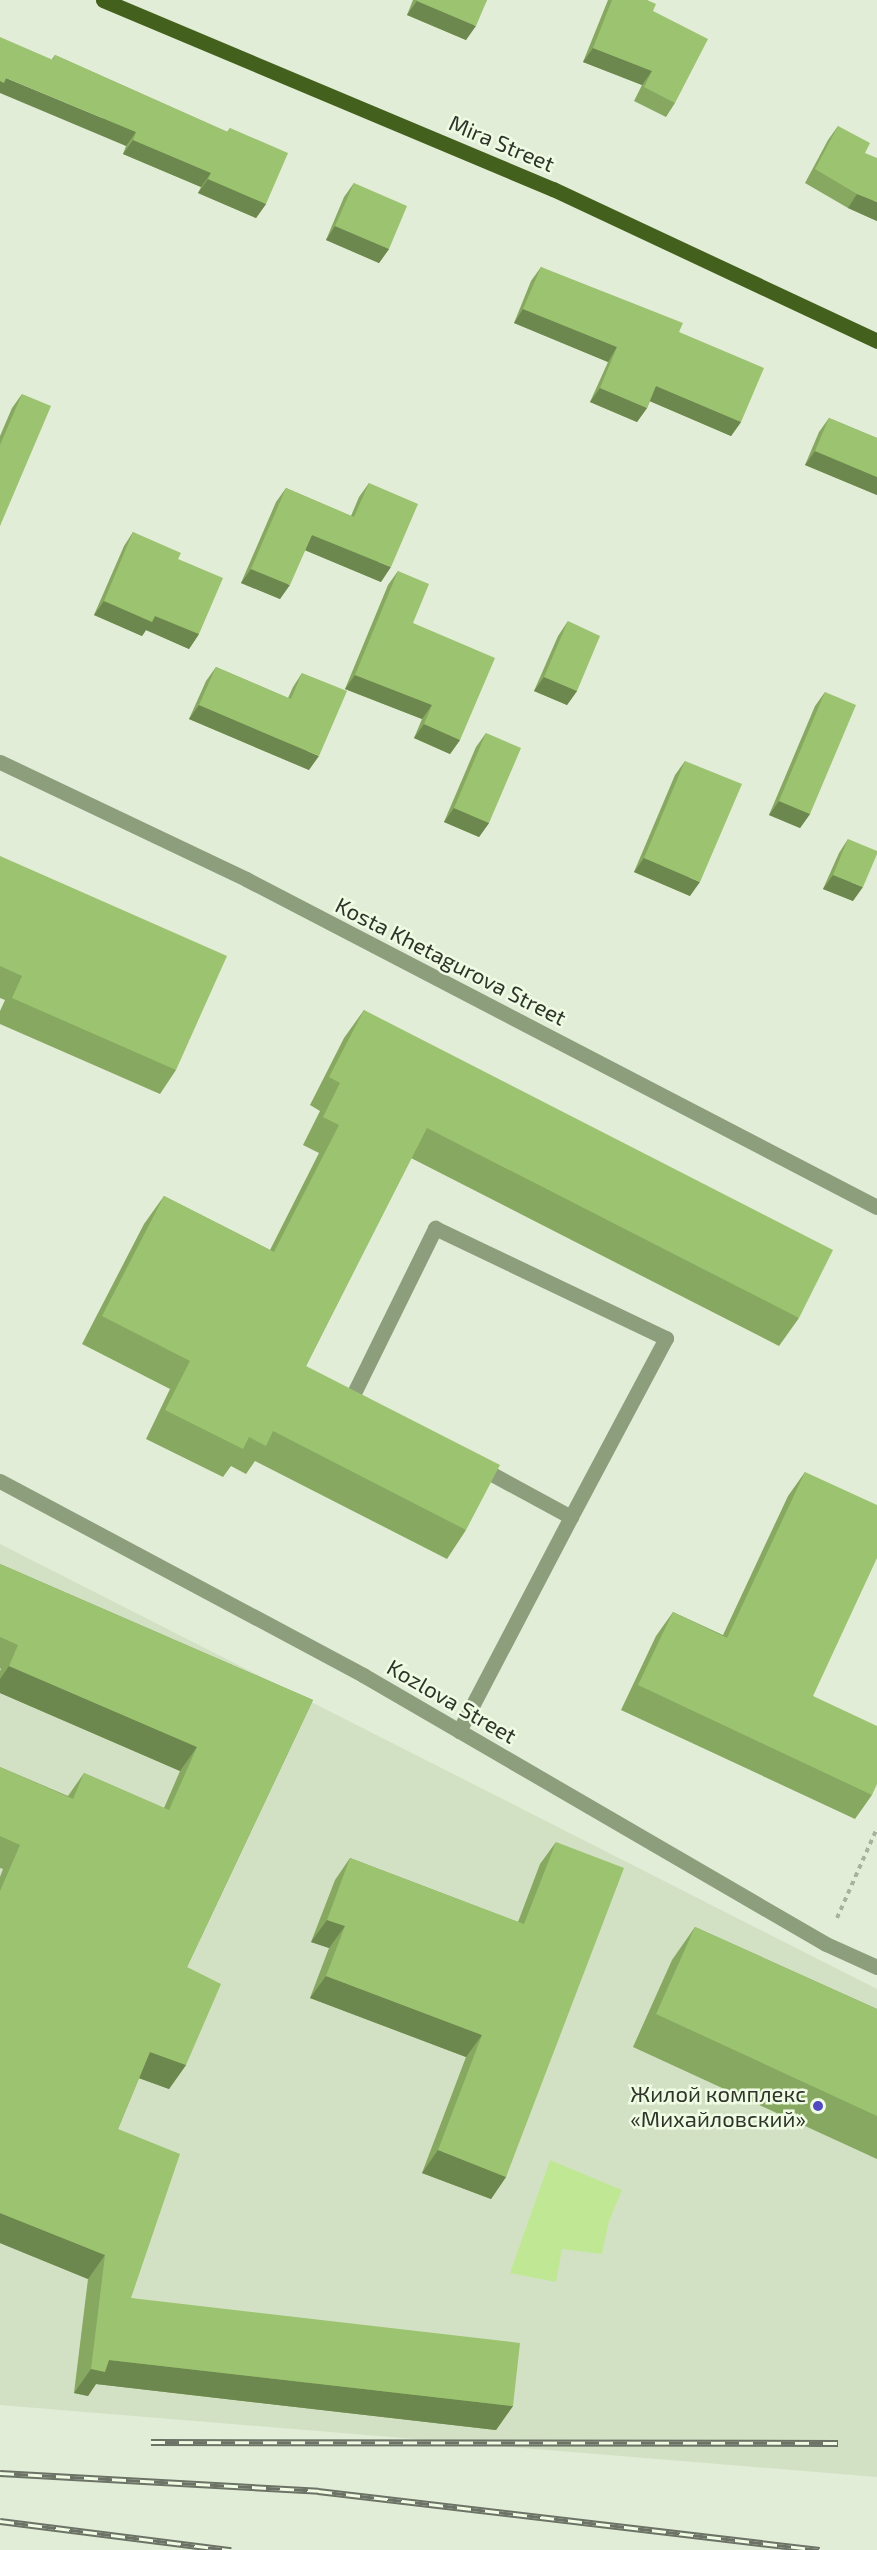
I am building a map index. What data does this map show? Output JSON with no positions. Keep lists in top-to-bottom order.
{
  "streets": {
    "main road": ["Mira Street"],
    "street": ["Kosta Khetagurova Street", "Kozlova Street"]
  },
  "places": ["Жилой комплекс «Михайловский»"]
}
